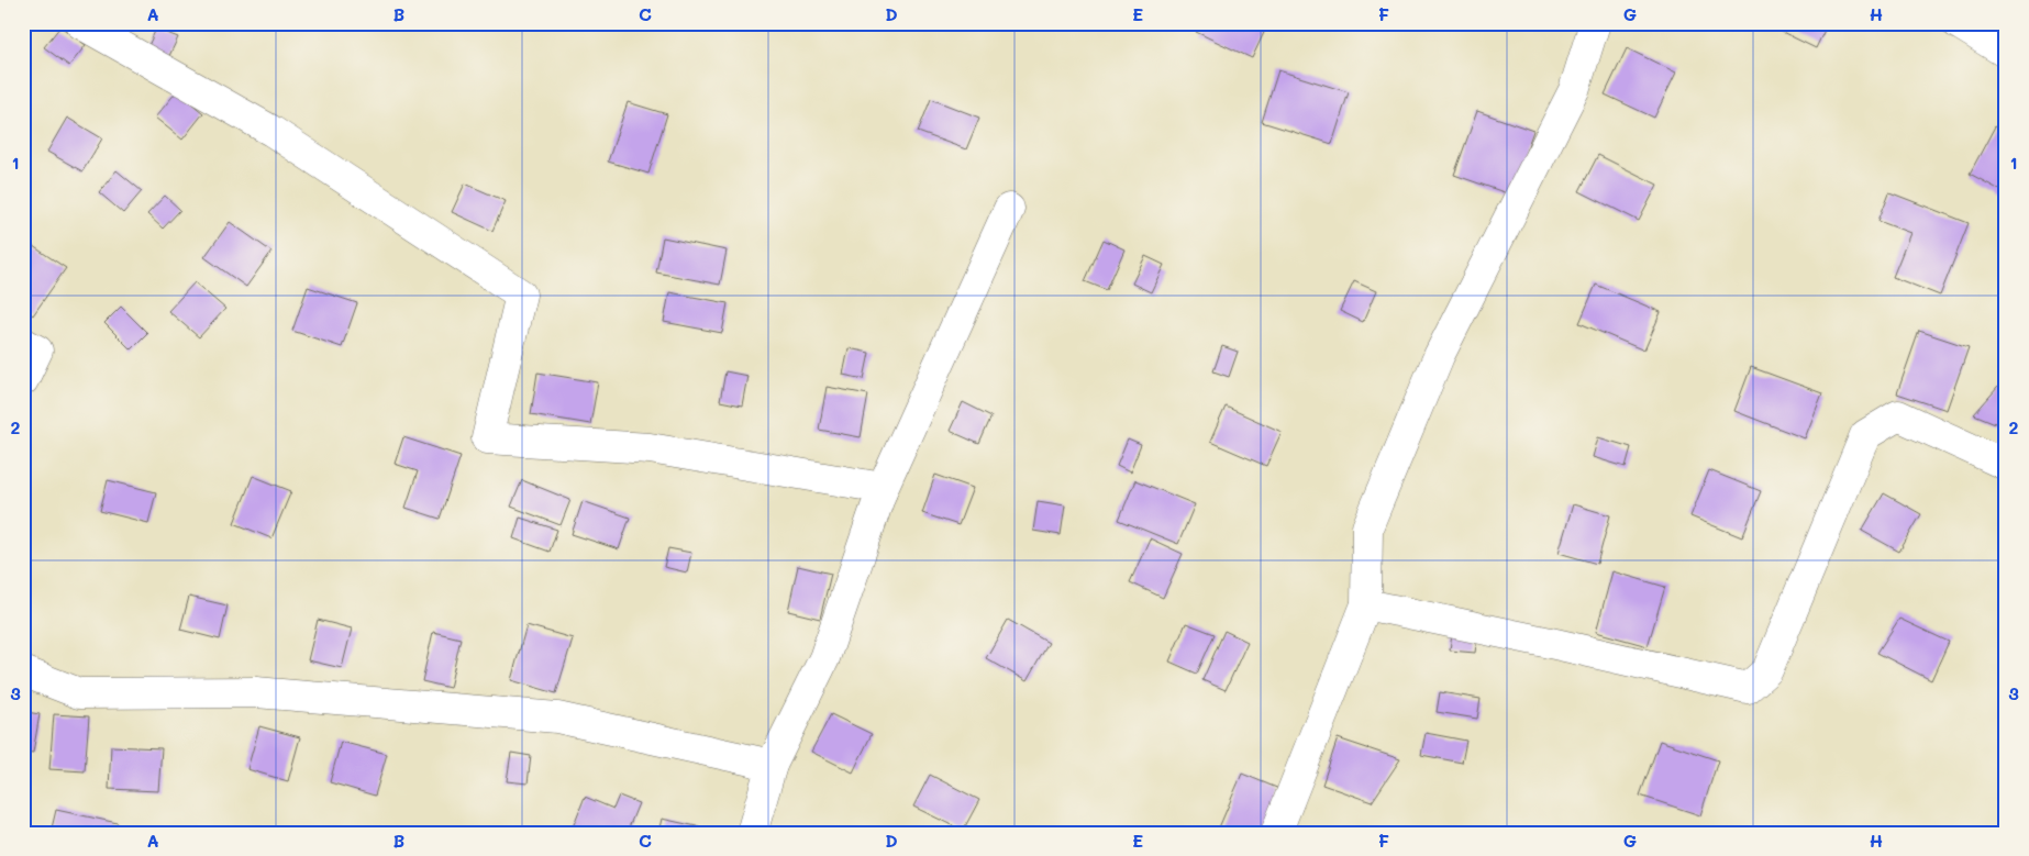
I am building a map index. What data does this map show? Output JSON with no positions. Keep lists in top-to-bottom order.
{
  "grid": {
    "columns": [
      "A",
      "B",
      "C",
      "D",
      "E",
      "F",
      "G",
      "H"
    ],
    "rows": ["1", "2", "3"]
  }
}
